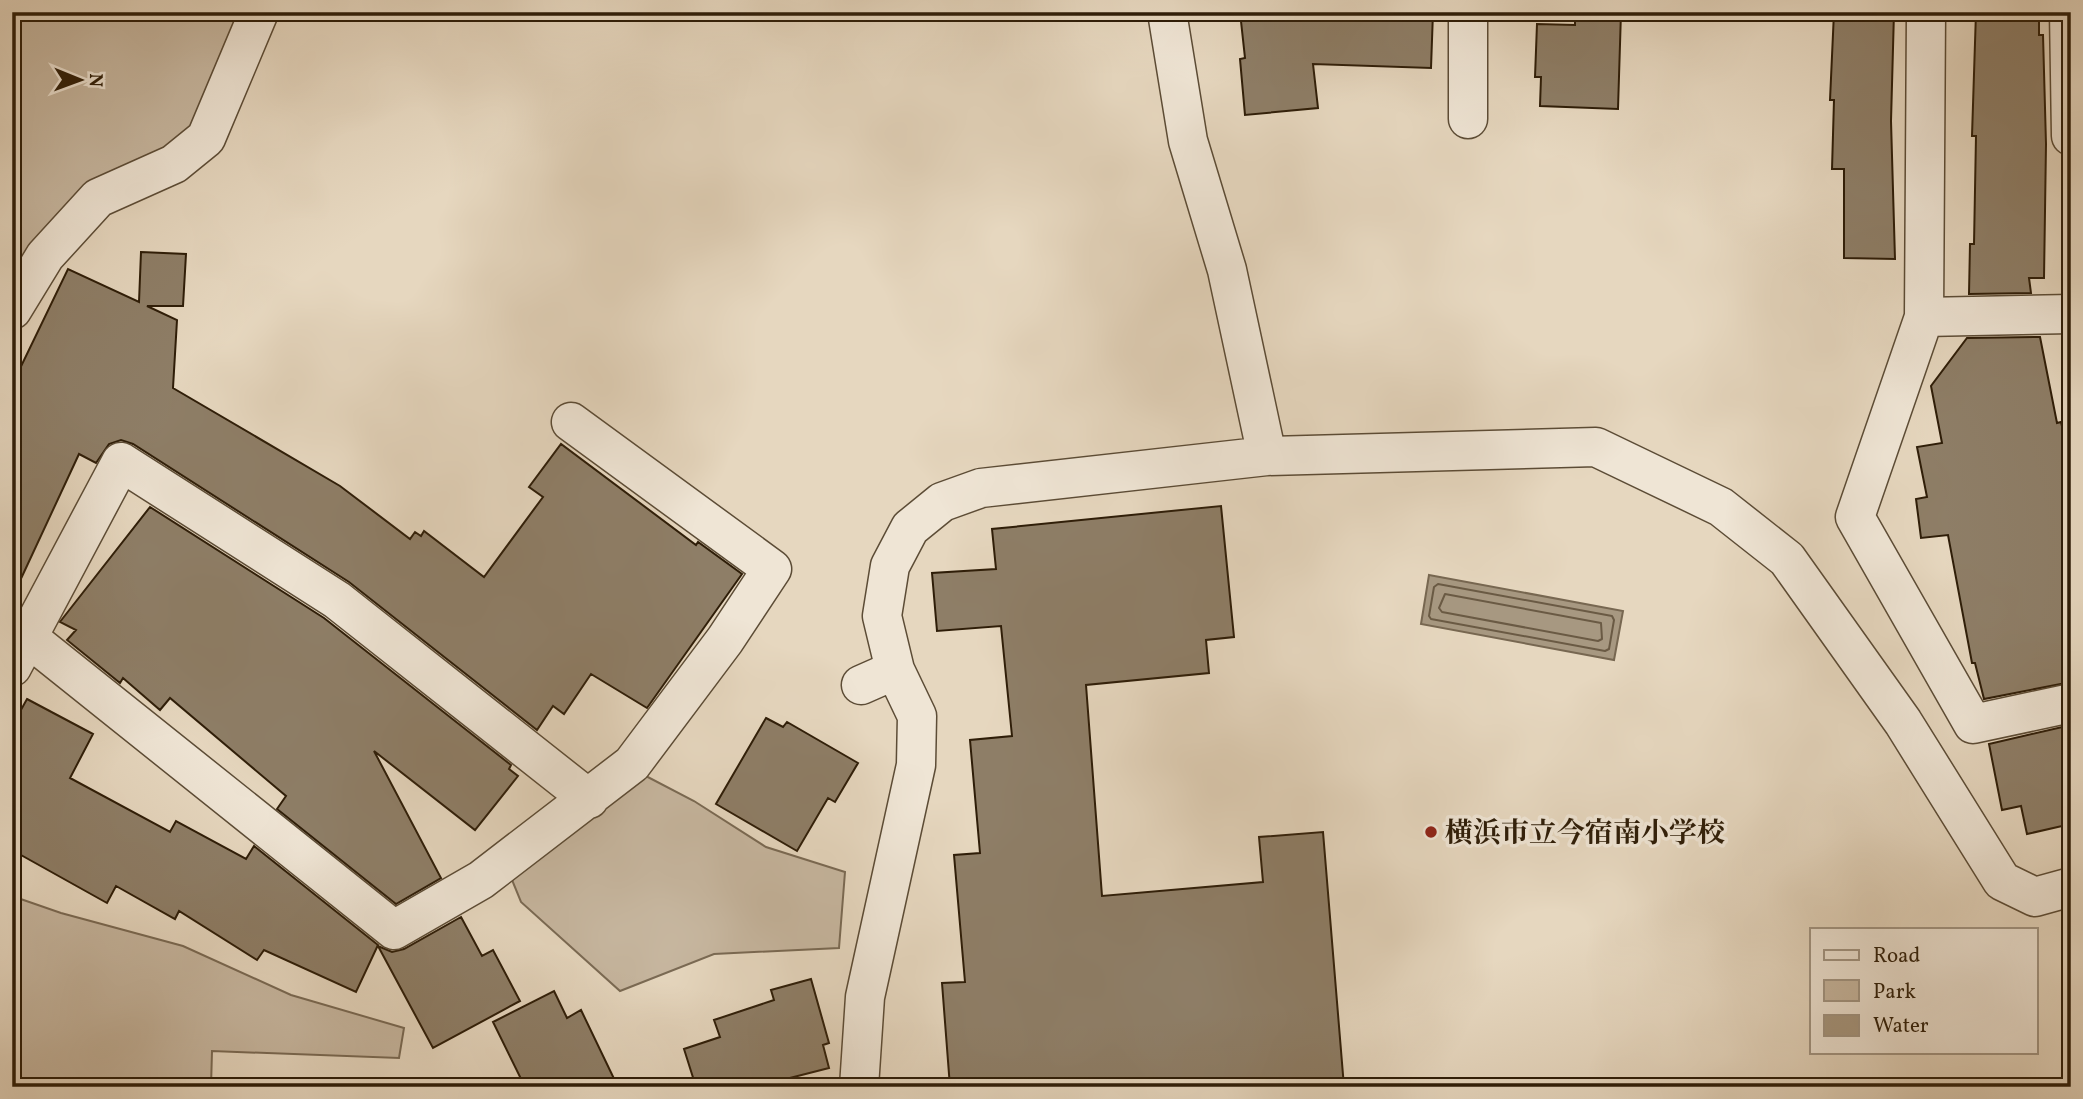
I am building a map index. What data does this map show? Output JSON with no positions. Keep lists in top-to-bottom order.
{
  "places": ["横浜市立今宿南小学校"],
  "legend": ["Road", "Park", "Water"],
  "north": "right"
}
